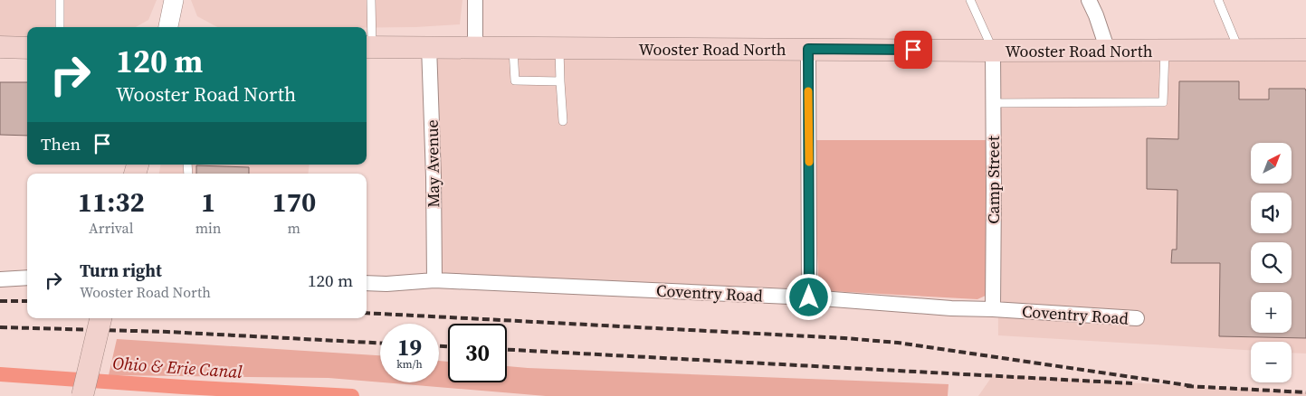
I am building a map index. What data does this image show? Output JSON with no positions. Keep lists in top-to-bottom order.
{
  "streets": {
    "main road": ["Wooster Road North"],
    "street": ["May Avenue", "Camp Street", "Coventry Road"]
  },
  "crossings": [
    ["Wooster Road North", "May Avenue"],
    ["Wooster Road North", "Camp Street"],
    ["May Avenue", "Coventry Road"],
    ["Camp Street", "Coventry Road"]
  ],
  "water": ["Ohio & Erie Canal"],
  "north": "top right",
  "page": {
    "turn": ["120 m", "Wooster Road North"],
    "then": "Then",
    "map_buttons": ["+", "−"],
    "eta": [
      "11:32",
      "Arrival",
      "1",
      "min",
      "170",
      "m"
    ],
    "list": [
      {
        "name": "Turn right",
        "note": "Wooster Road North",
        "value": "120 m"
      }
    ],
    "speed": "19 km/h",
    "limit": "30"
  }
}
